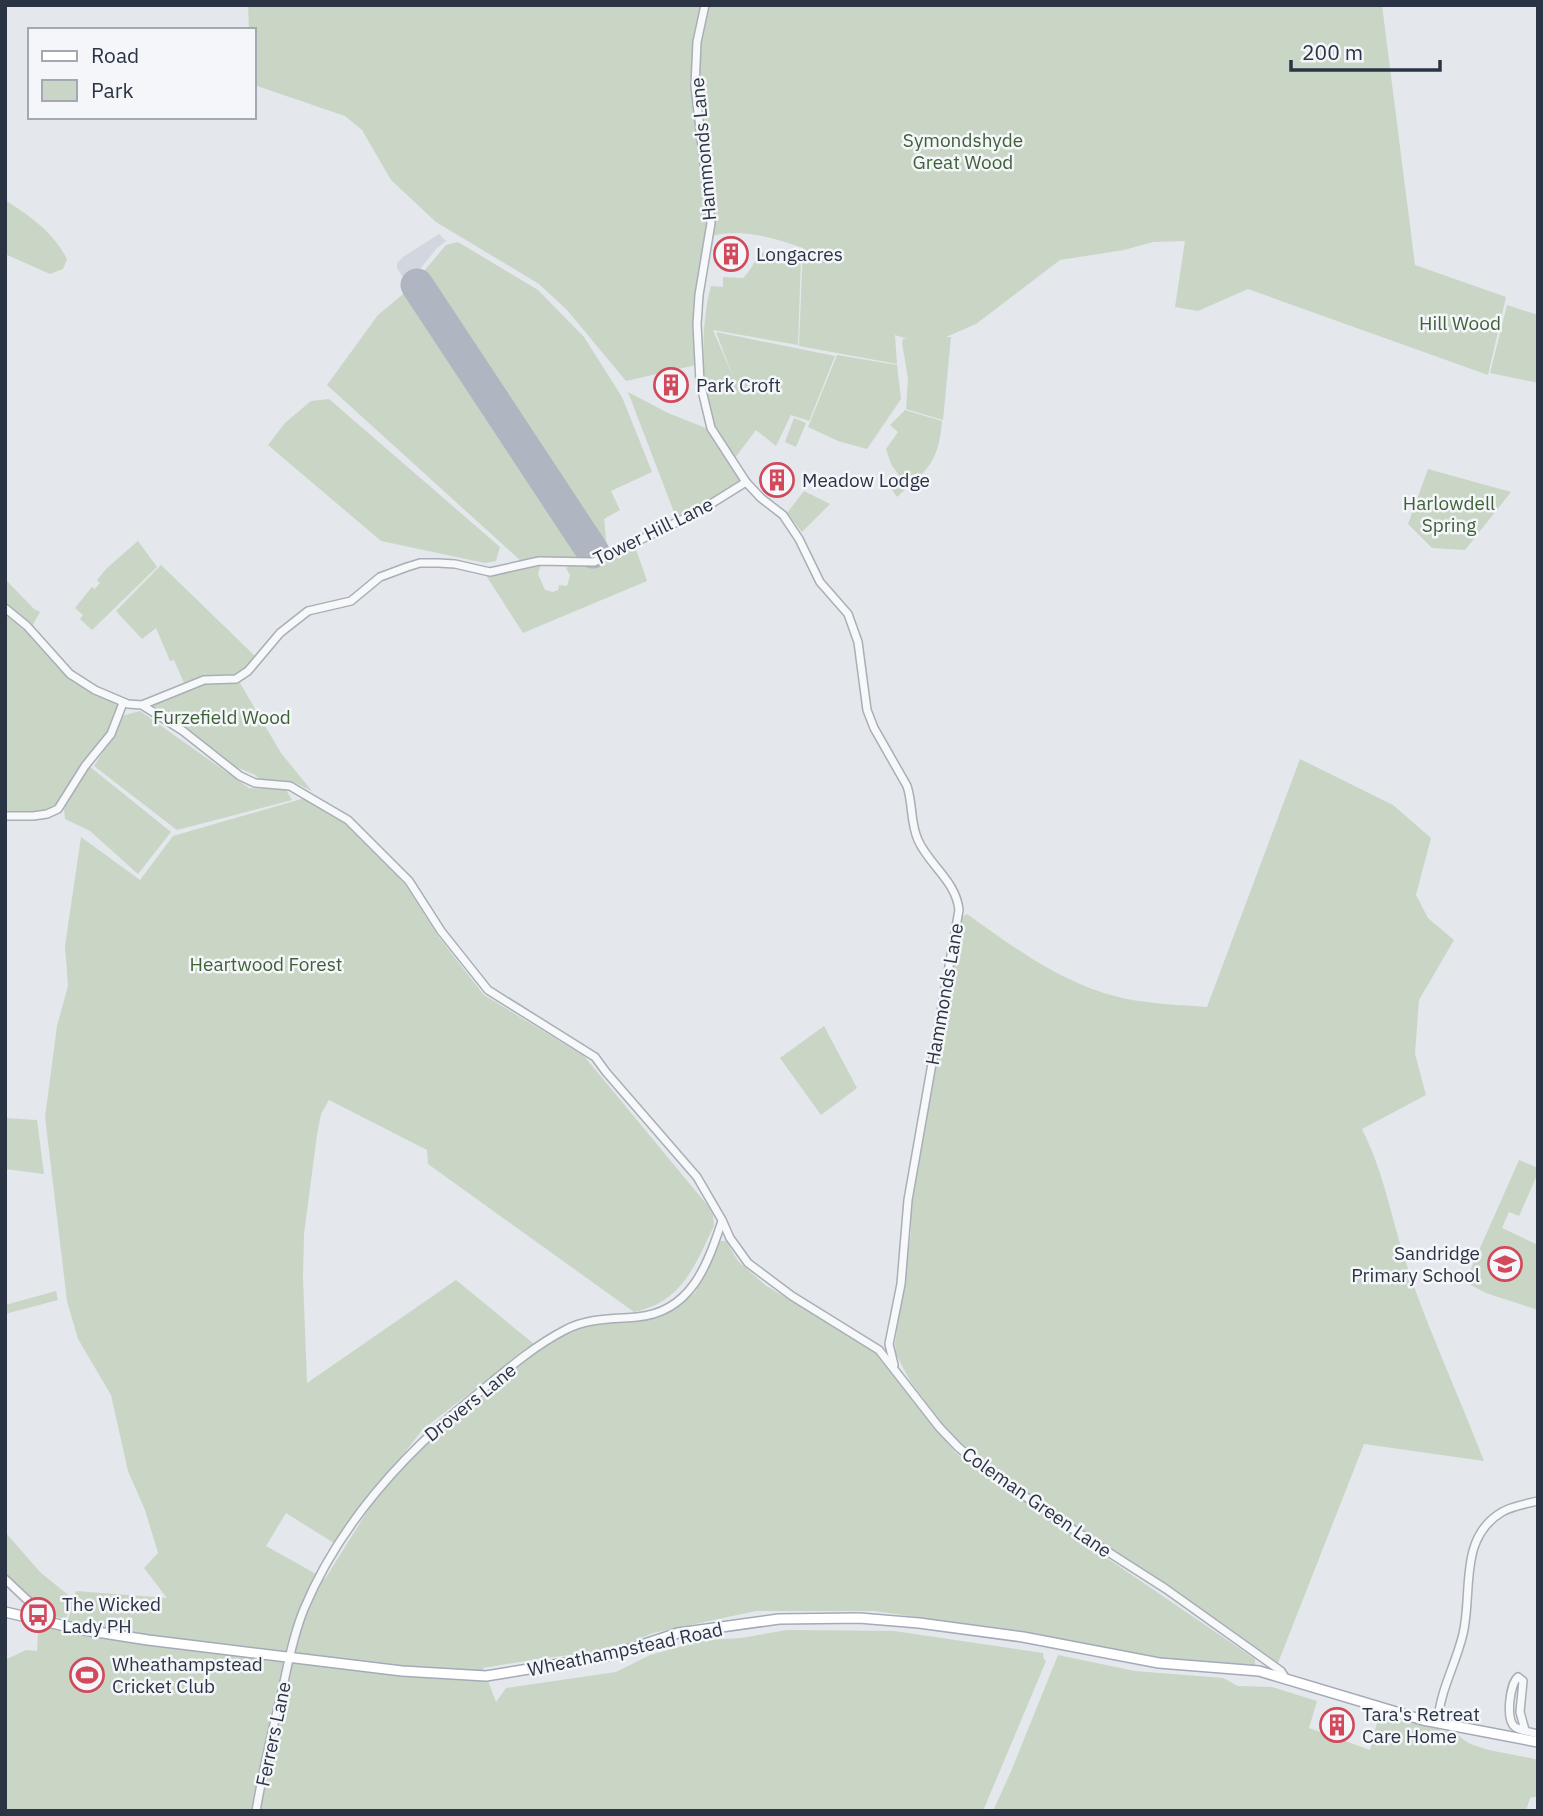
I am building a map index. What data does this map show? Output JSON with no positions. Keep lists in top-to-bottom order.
{
  "streets": {
    "main road": ["Wheathampstead Road"],
    "street": [
      "Hammonds Lane",
      "Tower Hill Lane",
      "Drovers Lane",
      "Coleman Green Lane",
      "Ferrers Lane"
    ]
  },
  "crossings": [
    ["Hammonds Lane", "Tower Hill Lane"],
    ["Hammonds Lane", "Coleman Green Lane"],
    ["Tower Hill Lane", "Coleman Green Lane"],
    ["Drovers Lane", "Coleman Green Lane"],
    ["Drovers Lane", "Wheathampstead Road"],
    ["Drovers Lane", "Ferrers Lane"],
    ["Coleman Green Lane", "Wheathampstead Road"],
    ["Wheathampstead Road", "Ferrers Lane"]
  ],
  "parks": [
    "Symondshyde Great Wood",
    "Hill Wood",
    "Harlowdell Spring",
    "Furzefield Wood",
    "Heartwood Forest"
  ],
  "places": {
    "building": [
      "Longacres",
      "Park Croft",
      "Meadow Lodge",
      "Tara's Retreat Care Home"
    ],
    "school or university": ["Sandridge Primary School"],
    "bus stop": ["The Wicked Lady PH"],
    "sports": ["Wheathampstead Cricket Club"]
  },
  "legend": ["Road", "Park"],
  "scale_bar": "200 m"
}
